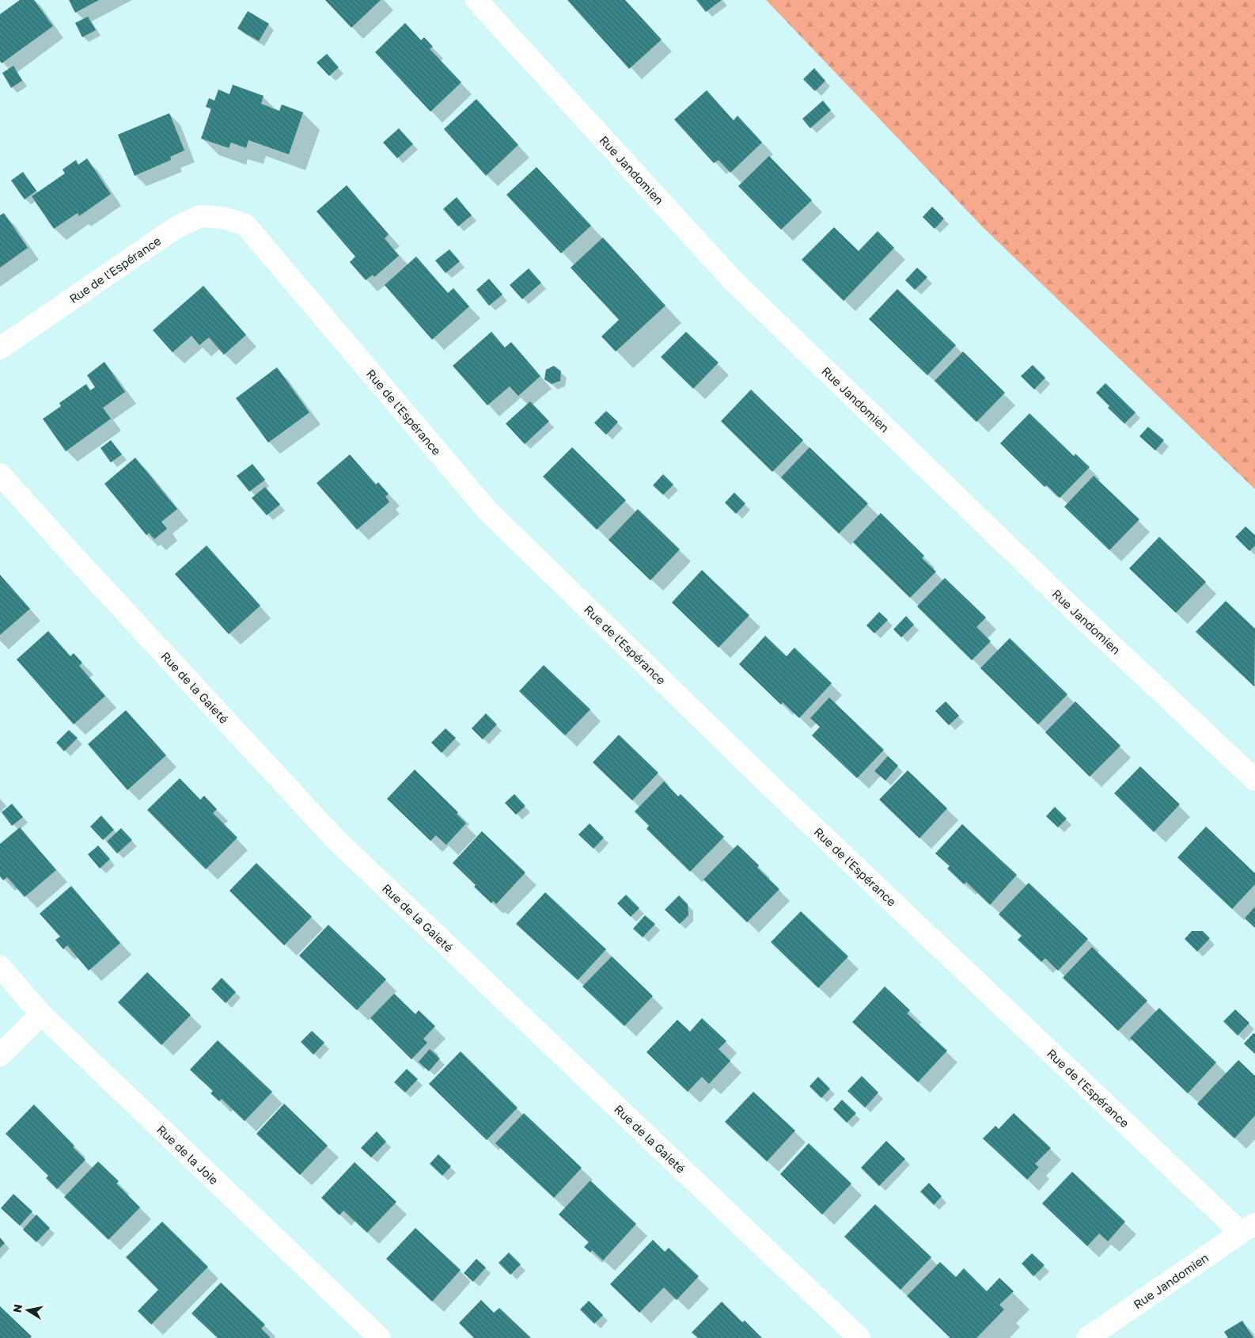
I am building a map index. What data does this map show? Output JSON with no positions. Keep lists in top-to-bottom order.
{
  "streets": {
    "street": [
      "Rue Jandomien",
      "Rue de l'Espérance",
      "Rue de la Gaieté",
      "Rue de la Joie"
    ]
  },
  "crossings": [
    ["Rue Jandomien", "Rue de l'Espérance"]
  ],
  "north": "left"
}
